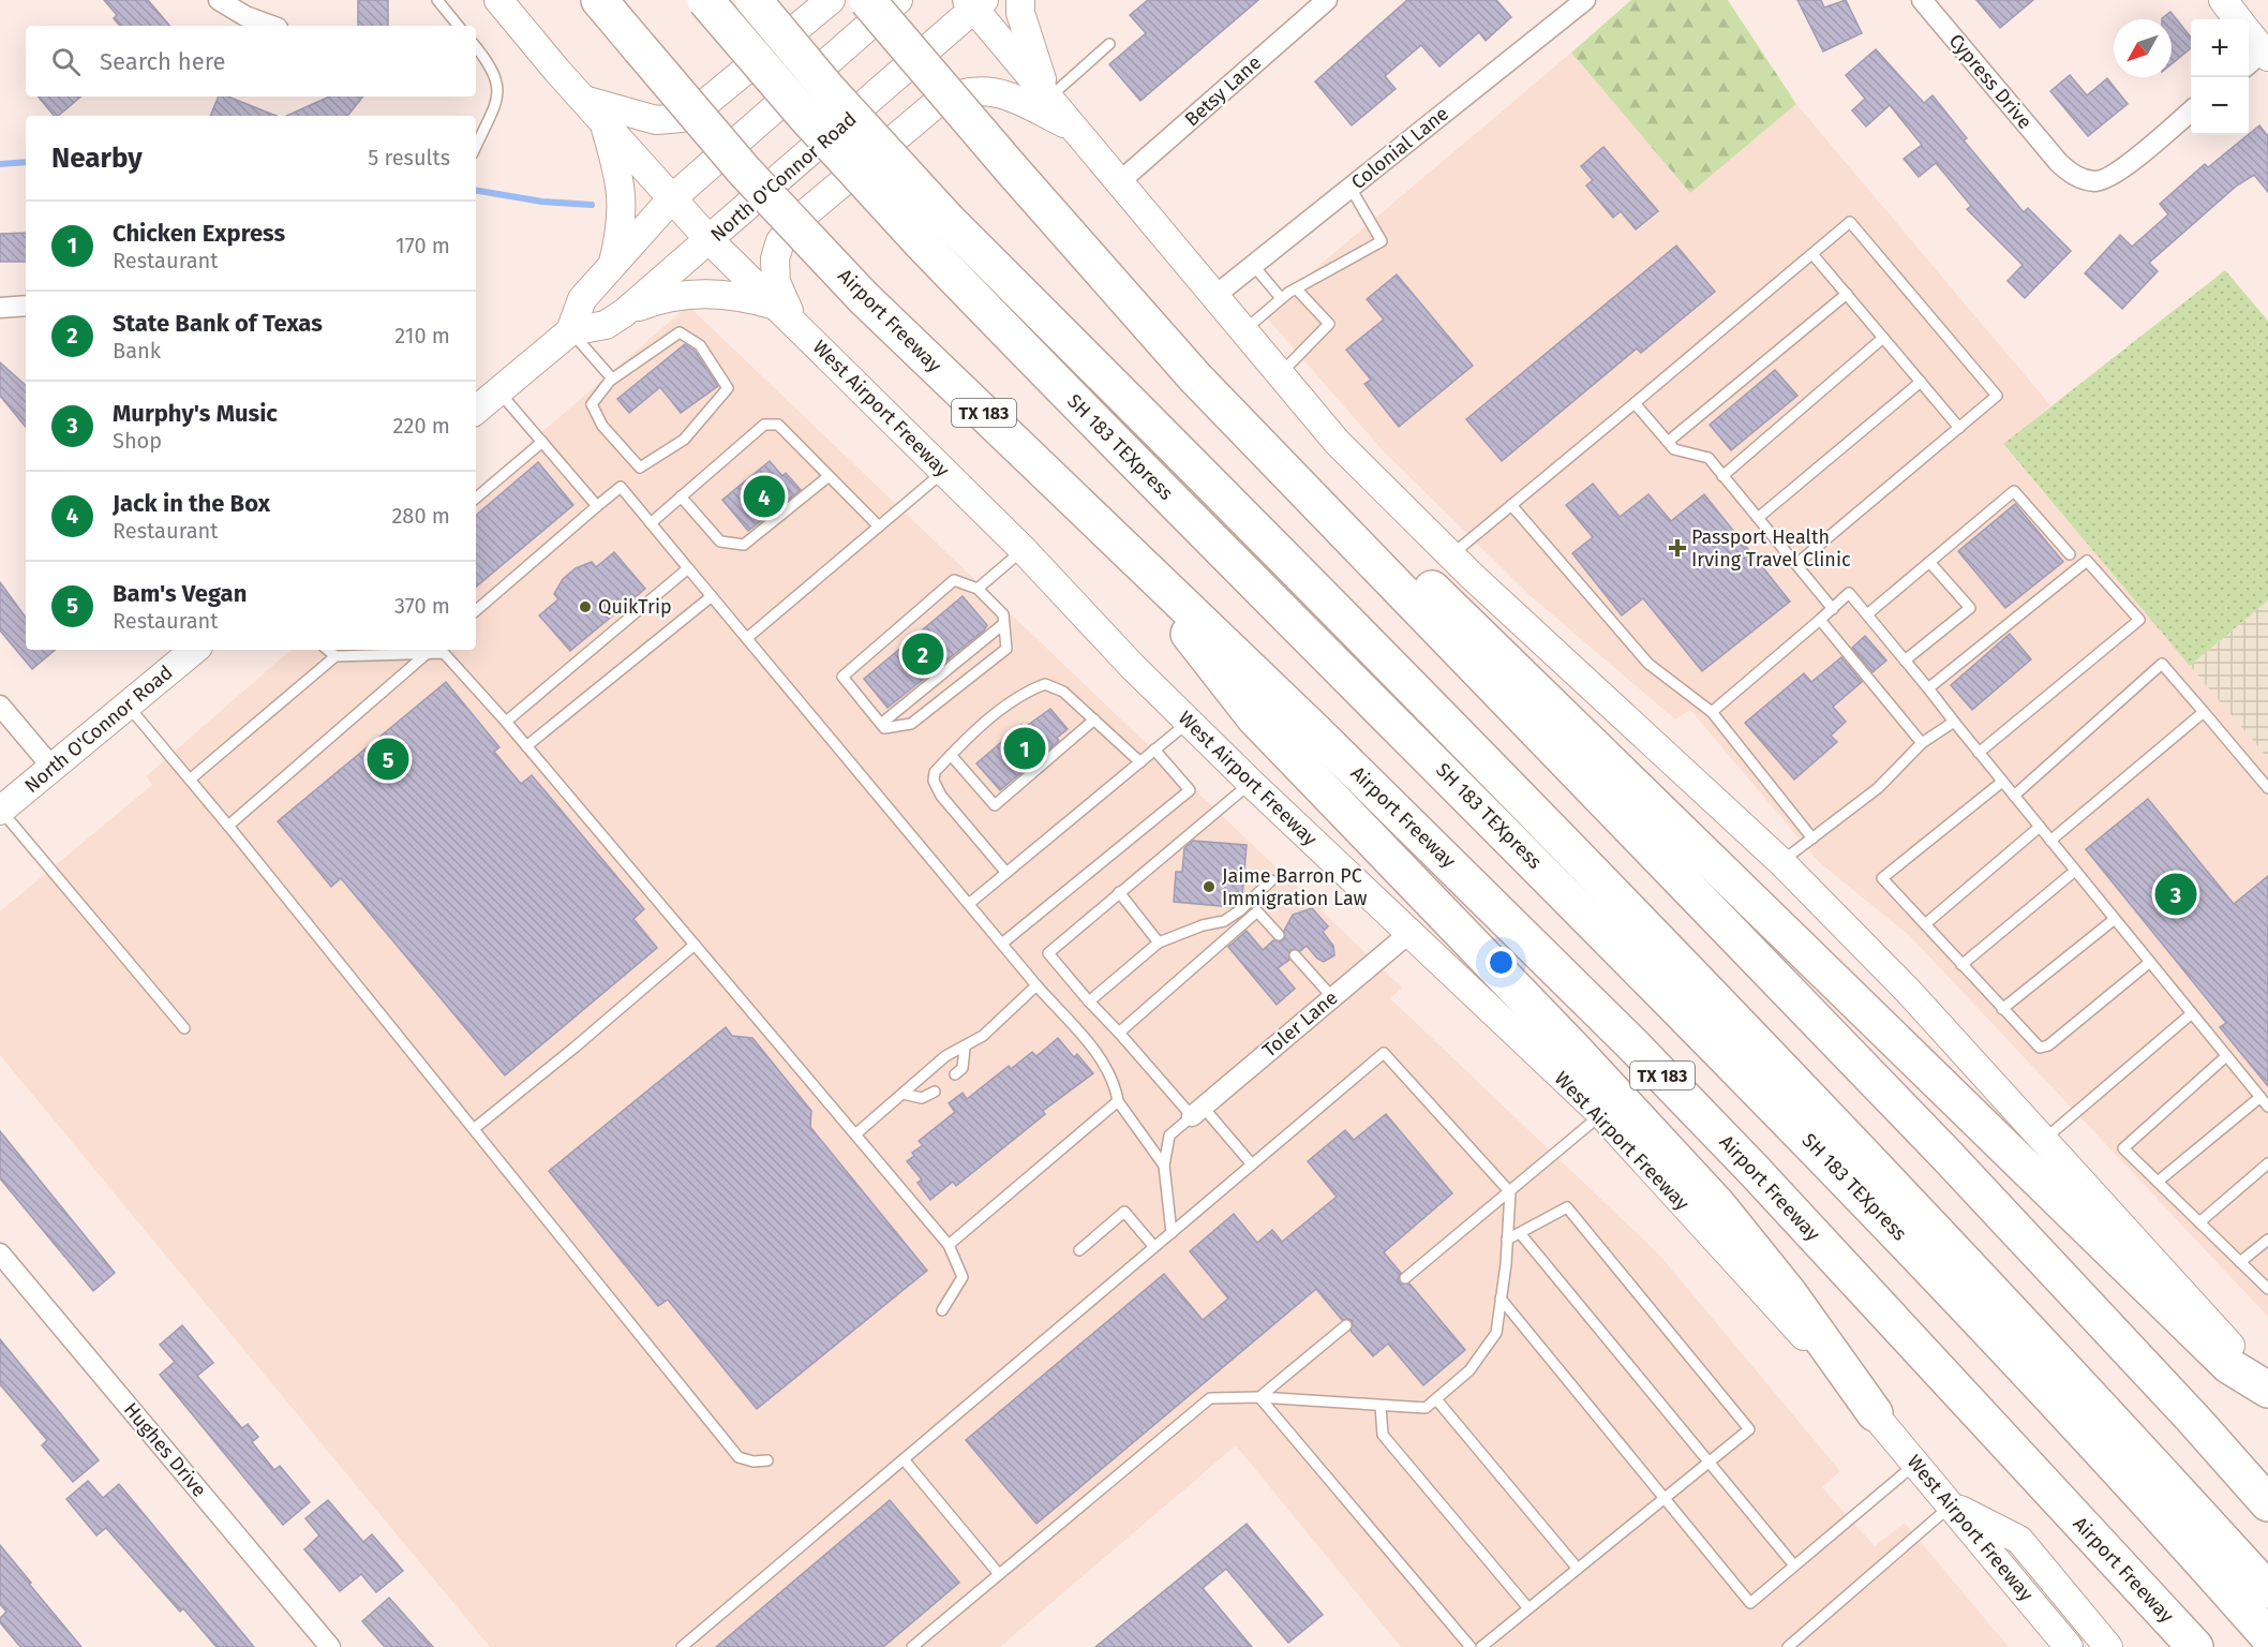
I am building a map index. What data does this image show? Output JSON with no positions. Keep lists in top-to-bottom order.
{
  "streets": {
    "highway": ["Airport Freeway", "TX 183", "SH 183 TEXpress"],
    "main road": ["North O'Connor Road", "West Airport Freeway"],
    "street": [
      "Cypress Drive",
      "Betsy Lane",
      "Colonial Lane",
      "Toler Lane",
      "Hughes Drive"
    ]
  },
  "crossings": [
    ["North O'Connor Road", "West Airport Freeway"],
    ["West Airport Freeway", "Toler Lane"]
  ],
  "places": {
    "health": ["Passport Health Irving Travel Clinic"],
    "other": ["QuikTrip", "Jaime Barron PC Immigration Law"]
  },
  "north": "bottom left",
  "page": {
    "map_buttons": ["+", "−"],
    "search": "Search here",
    "heading": ["Nearby", "5 results"],
    "list": [
      {
        "mark": "1",
        "name": "Chicken Express",
        "note": "Restaurant",
        "value": "170 m"
      },
      {
        "mark": "2",
        "name": "State Bank of Texas",
        "note": "Bank",
        "value": "210 m"
      },
      {
        "mark": "3",
        "name": "Murphy's Music",
        "note": "Shop",
        "value": "220 m"
      },
      {
        "mark": "4",
        "name": "Jack in the Box",
        "note": "Restaurant",
        "value": "280 m"
      },
      {
        "mark": "5",
        "name": "Bam's Vegan",
        "note": "Restaurant",
        "value": "370 m"
      }
    ],
    "pins": [
      "4",
      "2",
      "1",
      "5",
      "3"
    ]
  }
}
